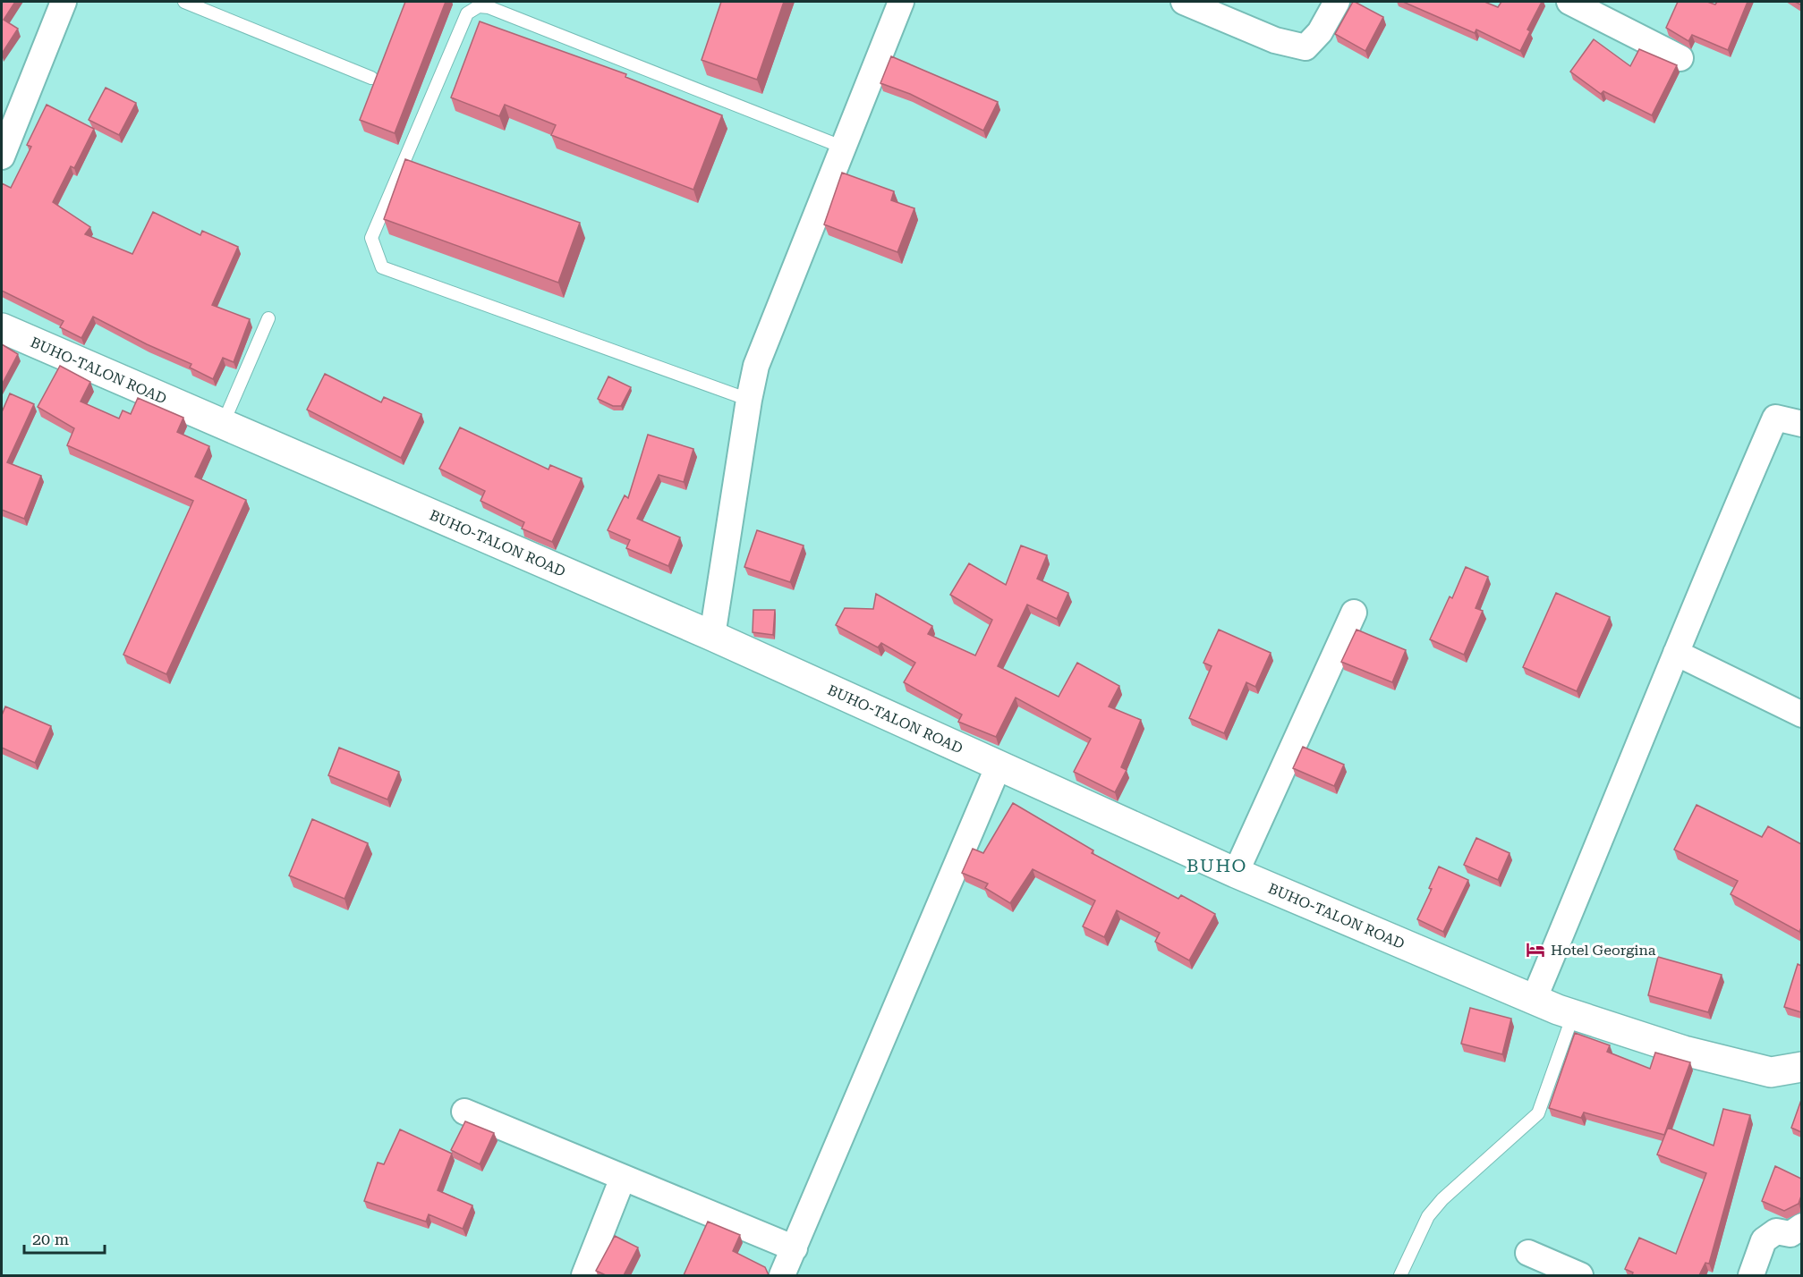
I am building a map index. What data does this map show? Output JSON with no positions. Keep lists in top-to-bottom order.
{
  "streets": {
    "street": ["BUHO-TALON ROAD"]
  },
  "districts": ["BUHO"],
  "places": {
    "hotel": ["Hotel Georgina"]
  },
  "scale_bar": "20 m"
}
